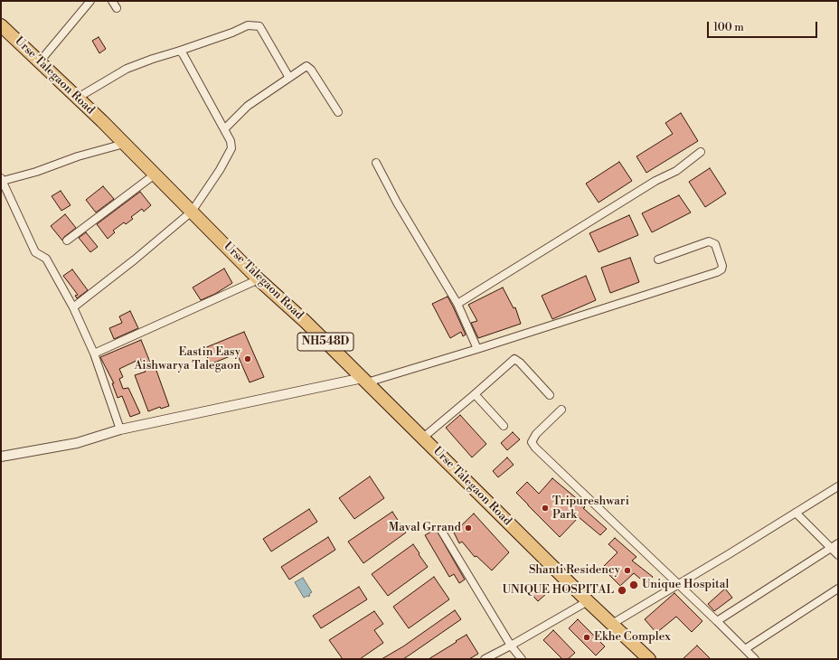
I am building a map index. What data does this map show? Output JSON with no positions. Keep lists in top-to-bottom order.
{
  "streets": {
    "highway": ["Urse Talegaon Road", "NH548D"]
  },
  "places": [
    "Eastin Easy Aishwarya Talegaon",
    "Tripureshwari Park",
    "Maval Grrand",
    "Shanti Residency",
    "Unique Hospital",
    "UNIQUE HOSPITAL",
    "Ekhe Complex"
  ],
  "scale_bar": "100 m"
}
